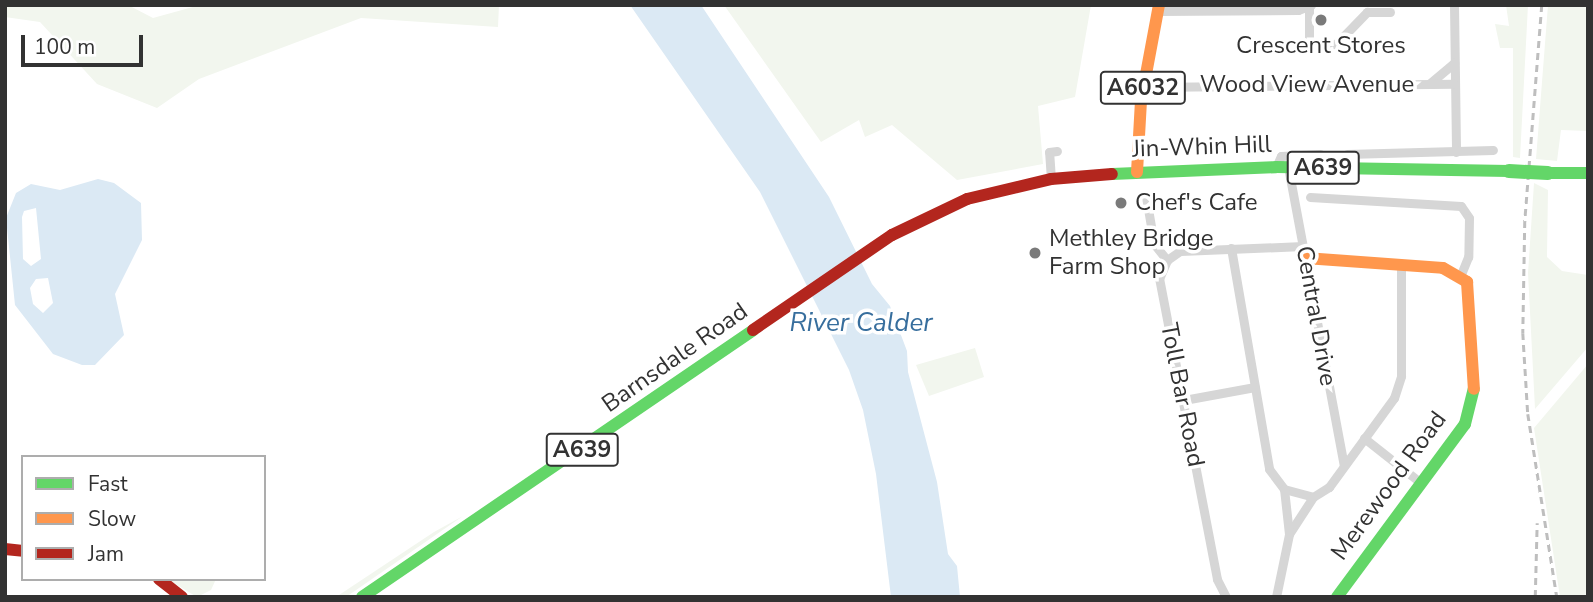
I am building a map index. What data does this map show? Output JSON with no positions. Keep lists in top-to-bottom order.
{
  "streets": {
    "main road": [
      "A6032",
      "Jin-Whin Hill",
      "A639",
      "Barnsdale Road",
      "Merewood Road"
    ],
    "street": ["Wood View Avenue", "Central Drive", "Toll Bar Road"]
  },
  "crossings": [
    ["Wood View Avenue", "A6032"],
    ["A6032", "Jin-Whin Hill"],
    ["Jin-Whin Hill", "Central Drive"],
    ["Jin-Whin Hill", "Barnsdale Road"]
  ],
  "water": ["River Calder"],
  "places": ["Crescent Stores", "Chef's Cafe", "Methley Bridge Farm Shop"],
  "legend": ["Fast", "Slow", "Jam"],
  "scale_bar": "100 m"
}
